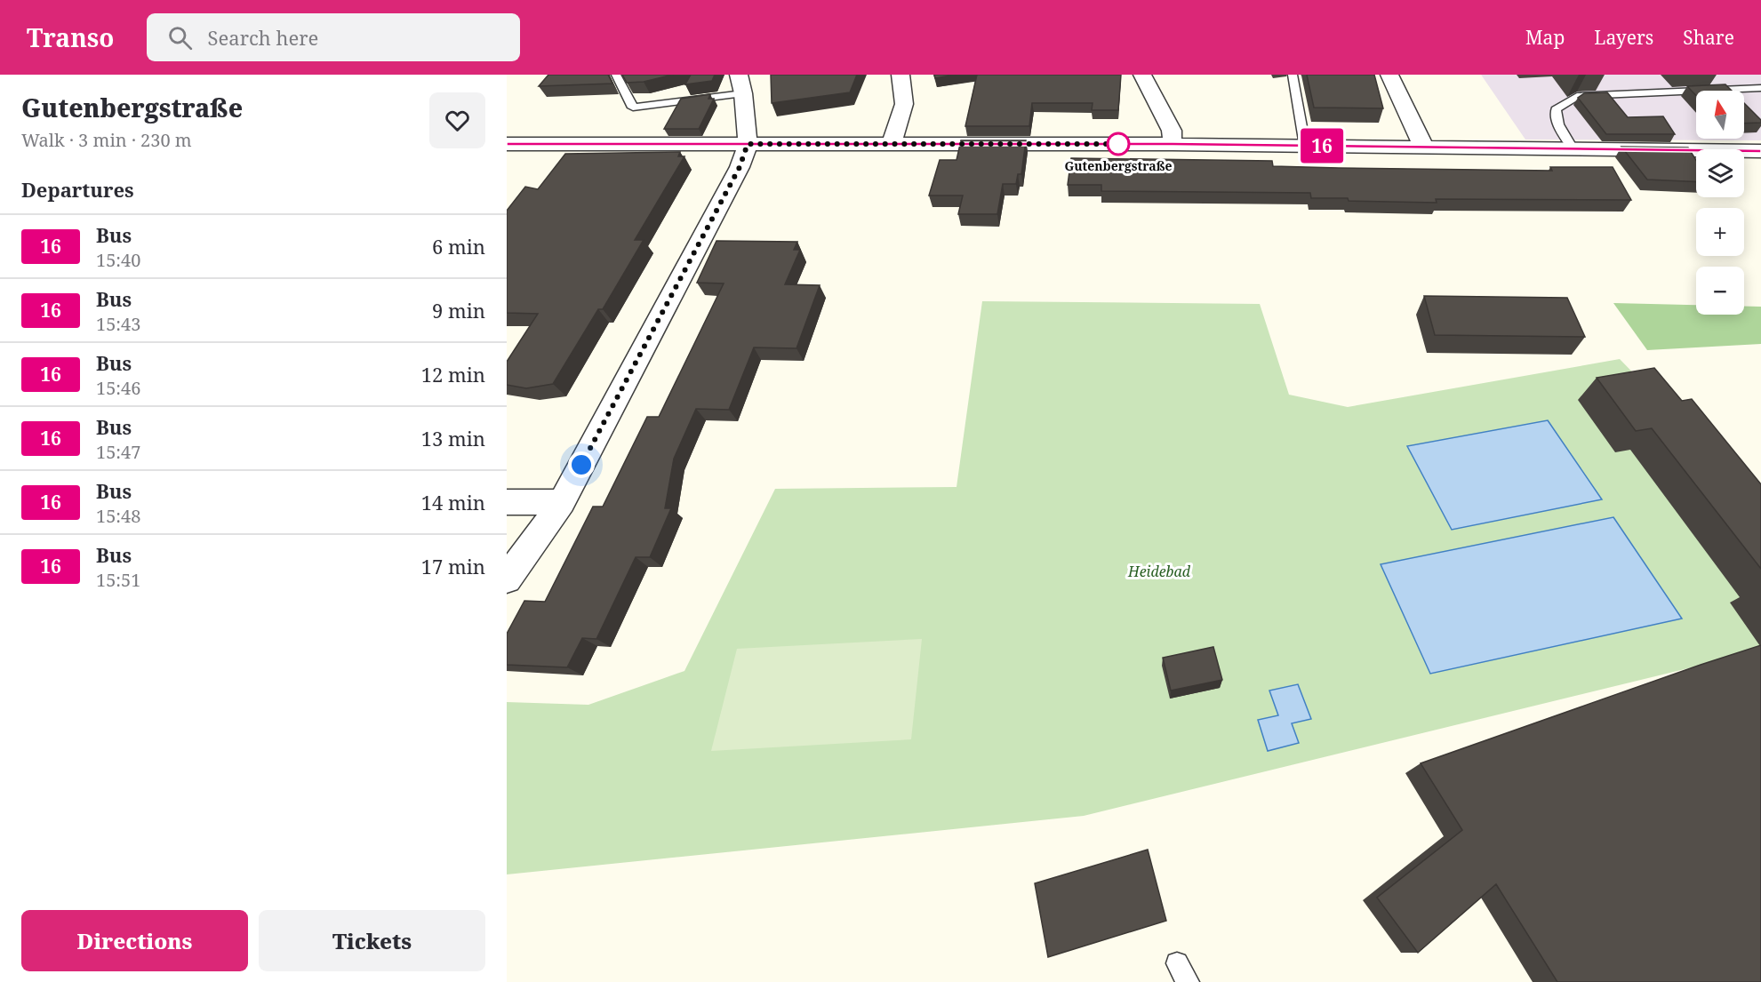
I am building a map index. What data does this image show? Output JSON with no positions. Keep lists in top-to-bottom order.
{
  "parks": ["Heidebad"],
  "places": ["Gutenbergstraße"],
  "lines": ["bus line 16"],
  "north": "top",
  "page": {
    "header": "Transo",
    "search": "Search here",
    "nav": ["Map", "Layers", "Share"],
    "heading": [
      ["Gutenbergstraße", "Walk · 3 min · 230 m"],
      "Departures"
    ],
    "on_map": "16",
    "map_buttons": ["+", "−"],
    "list": [
      {
        "mark": "16",
        "name": "Bus",
        "note": "15:40",
        "value": "6 min"
      },
      {
        "mark": "16",
        "name": "Bus",
        "note": "15:43",
        "value": "9 min"
      },
      {
        "mark": "16",
        "name": "Bus",
        "note": "15:46",
        "value": "12 min"
      },
      {
        "mark": "16",
        "name": "Bus",
        "note": "15:47",
        "value": "13 min"
      },
      {
        "mark": "16",
        "name": "Bus",
        "note": "15:48",
        "value": "14 min"
      },
      {
        "mark": "16",
        "name": "Bus",
        "note": "15:51",
        "value": "17 min"
      }
    ],
    "buttons": ["Directions", "Tickets"]
  }
}
